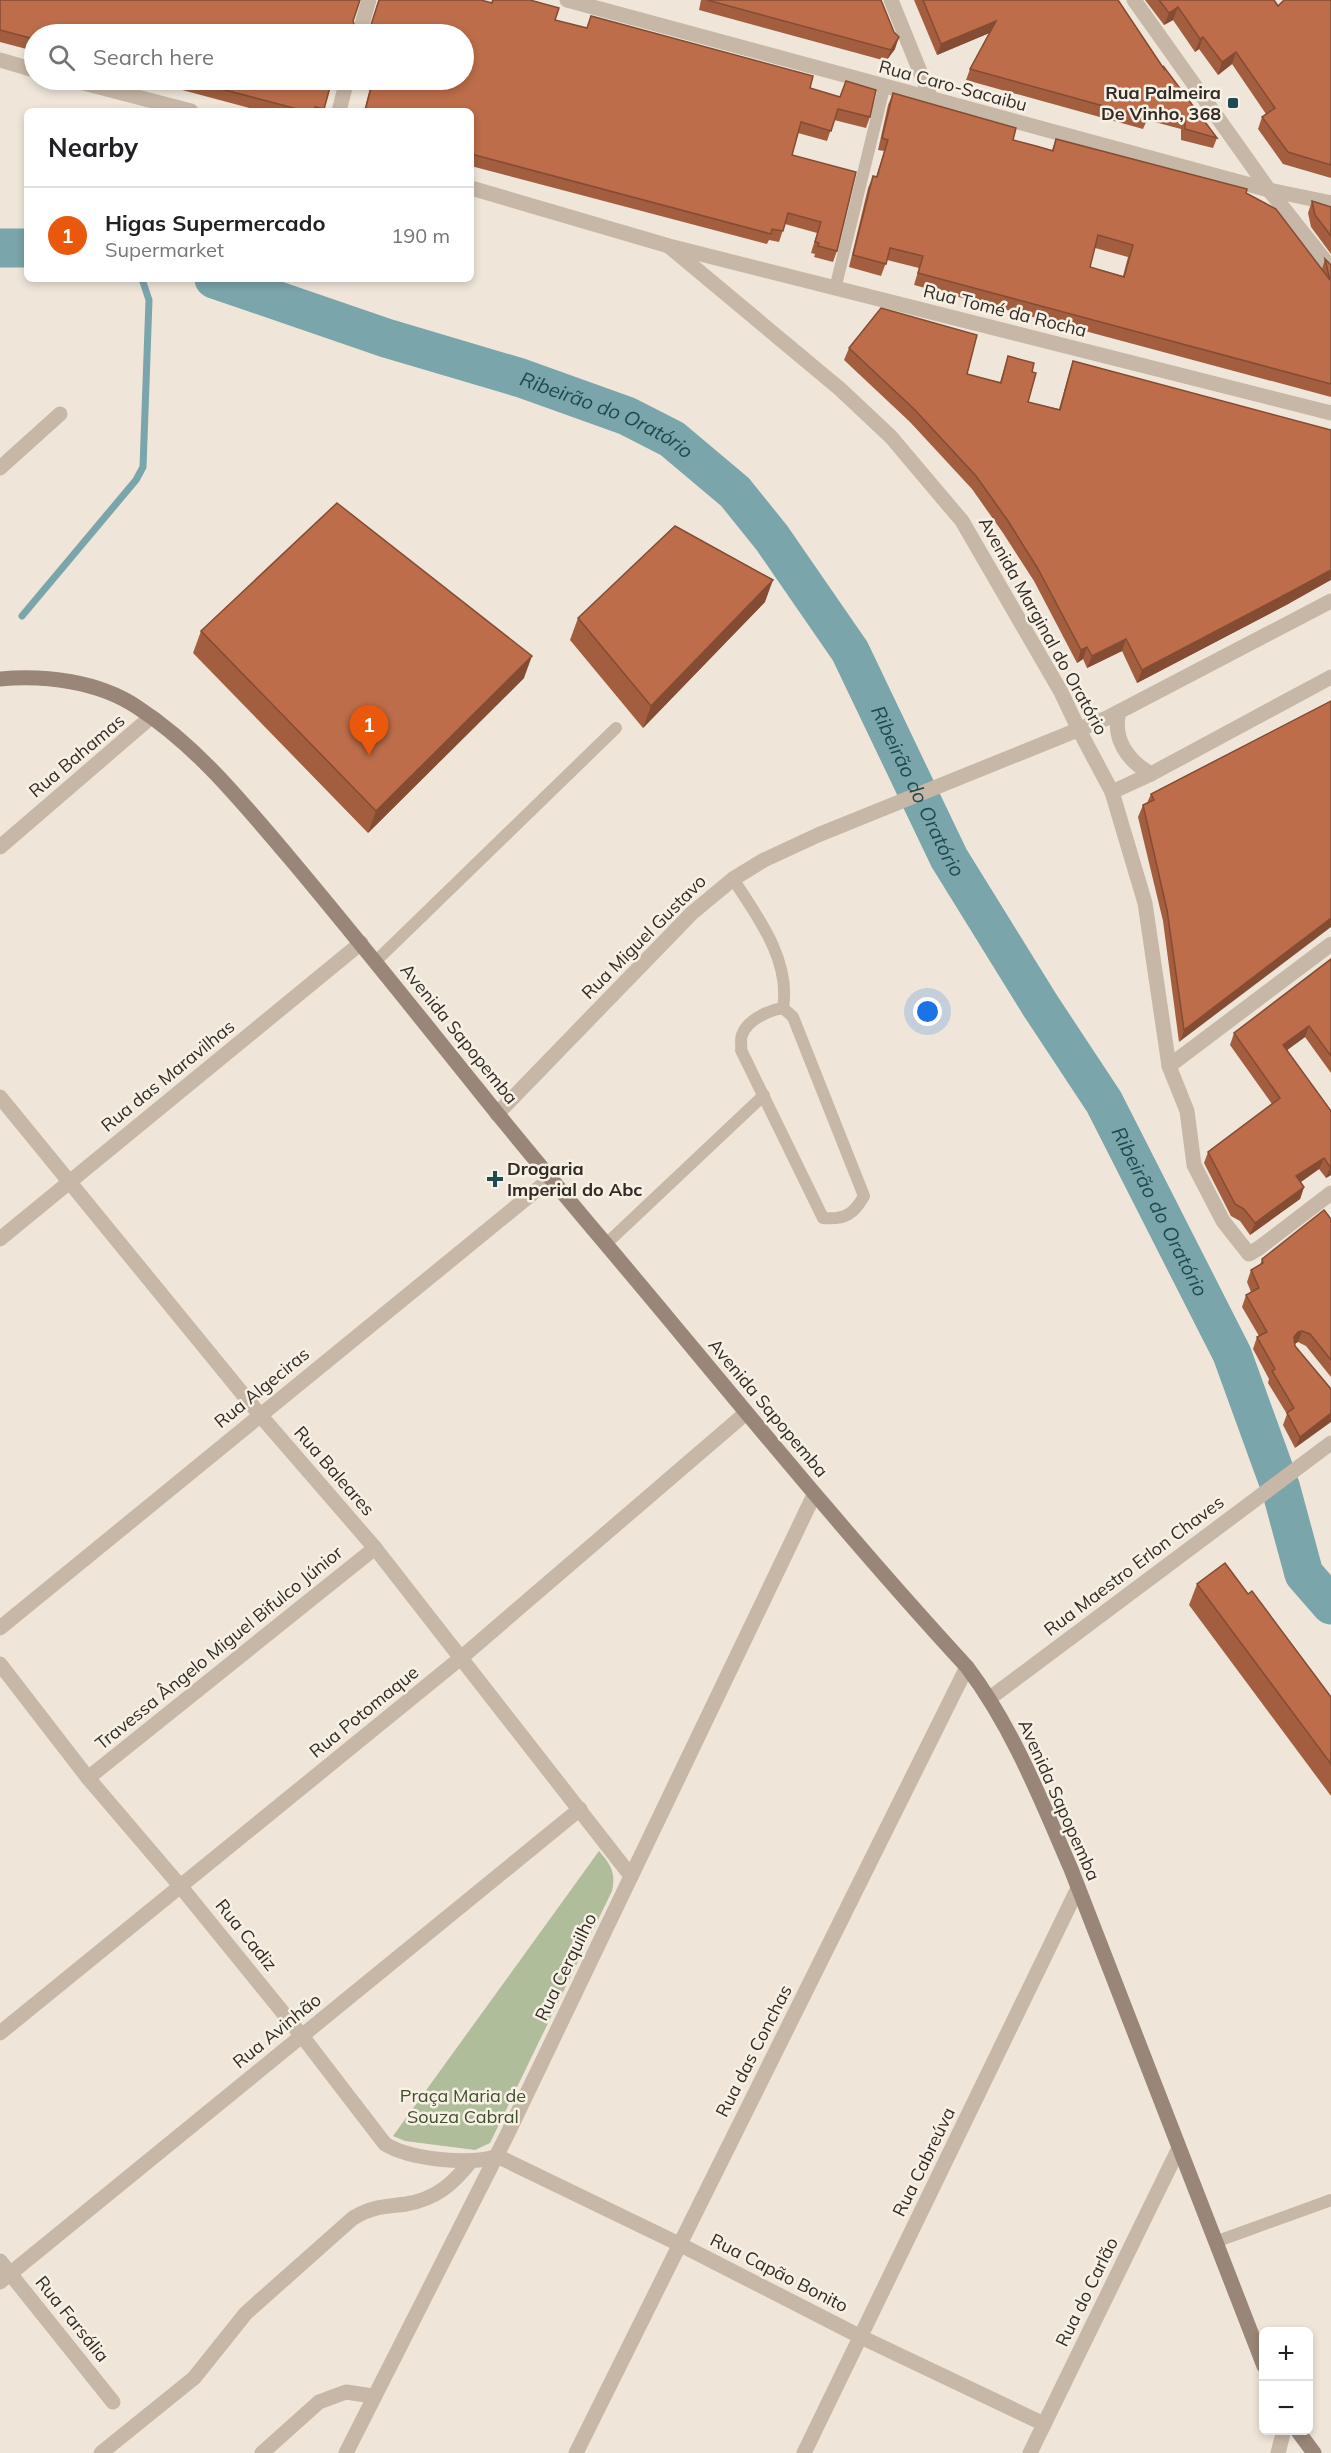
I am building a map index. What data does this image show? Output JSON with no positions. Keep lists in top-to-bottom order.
{
  "streets": {
    "main road": ["Avenida Sapopemba"],
    "street": [
      "Rua Caro-Sacaibu",
      "Rua Tomé da Rocha",
      "Avenida Marginal do Oratório",
      "Rua Bahamas",
      "Rua Miguel Gustavo",
      "Rua das Maravilhas",
      "Rua Algeciras",
      "Rua Baleares",
      "Rua Maestro Erlon Chaves",
      "Travessa Ângelo Miguel Bifulco Júnior",
      "Rua Potomaque",
      "Rua Cadiz",
      "Rua Cerquilho",
      "Rua Avinhão",
      "Rua das Conchas",
      "Rua Cabreúva",
      "Rua Capão Bonito",
      "Rua do Carlão",
      "Rua Farsália"
    ]
  },
  "crossings": [
    ["Rua Tomé da Rocha", "Avenida Marginal do Oratório"],
    ["Avenida Marginal do Oratório", "Rua Miguel Gustavo"],
    ["Rua Bahamas", "Avenida Sapopemba"],
    ["Rua Miguel Gustavo", "Avenida Sapopemba"],
    ["Avenida Sapopemba", "Rua das Maravilhas"],
    ["Avenida Sapopemba", "Rua Algeciras"],
    ["Avenida Sapopemba", "Rua Maestro Erlon Chaves"],
    ["Avenida Sapopemba", "Rua Potomaque"],
    ["Avenida Sapopemba", "Rua Cerquilho"],
    ["Avenida Sapopemba", "Rua das Conchas"],
    ["Avenida Sapopemba", "Rua Cabreúva"],
    ["Avenida Sapopemba", "Rua do Carlão"],
    ["Rua das Maravilhas", "Rua Baleares"],
    ["Rua Algeciras", "Rua Baleares"],
    ["Rua Baleares", "Travessa Ângelo Miguel Bifulco Júnior"],
    ["Rua Baleares", "Rua Potomaque"],
    ["Rua Baleares", "Rua Cerquilho"],
    ["Rua Baleares", "Rua Avinhão"],
    ["Travessa Ângelo Miguel Bifulco Júnior", "Rua Cadiz"],
    ["Rua Potomaque", "Rua Cadiz"],
    ["Rua Cadiz", "Rua Cerquilho"],
    ["Rua Cadiz", "Rua Avinhão"],
    ["Rua Cadiz", "Rua Capão Bonito"],
    ["Rua Cerquilho", "Rua Capão Bonito"],
    ["Rua Avinhão", "Rua Farsália"],
    ["Rua das Conchas", "Rua Capão Bonito"],
    ["Rua Cabreúva", "Rua Capão Bonito"],
    ["Rua Capão Bonito", "Rua do Carlão"]
  ],
  "water": ["Ribeirão do Oratório"],
  "parks": ["Praça Maria de Souza Cabral"],
  "places": {
    "transit": ["Rua Palmeira De Vinho, 368"],
    "health": ["Drogaria Imperial do Abc"]
  },
  "page": {
    "search": "Search here",
    "heading": "Nearby",
    "list": [
      {
        "mark": "1",
        "name": "Higas Supermercado",
        "note": "Supermarket",
        "value": "190 m"
      }
    ],
    "pins": "1",
    "map_buttons": ["+", "−"]
  }
}
